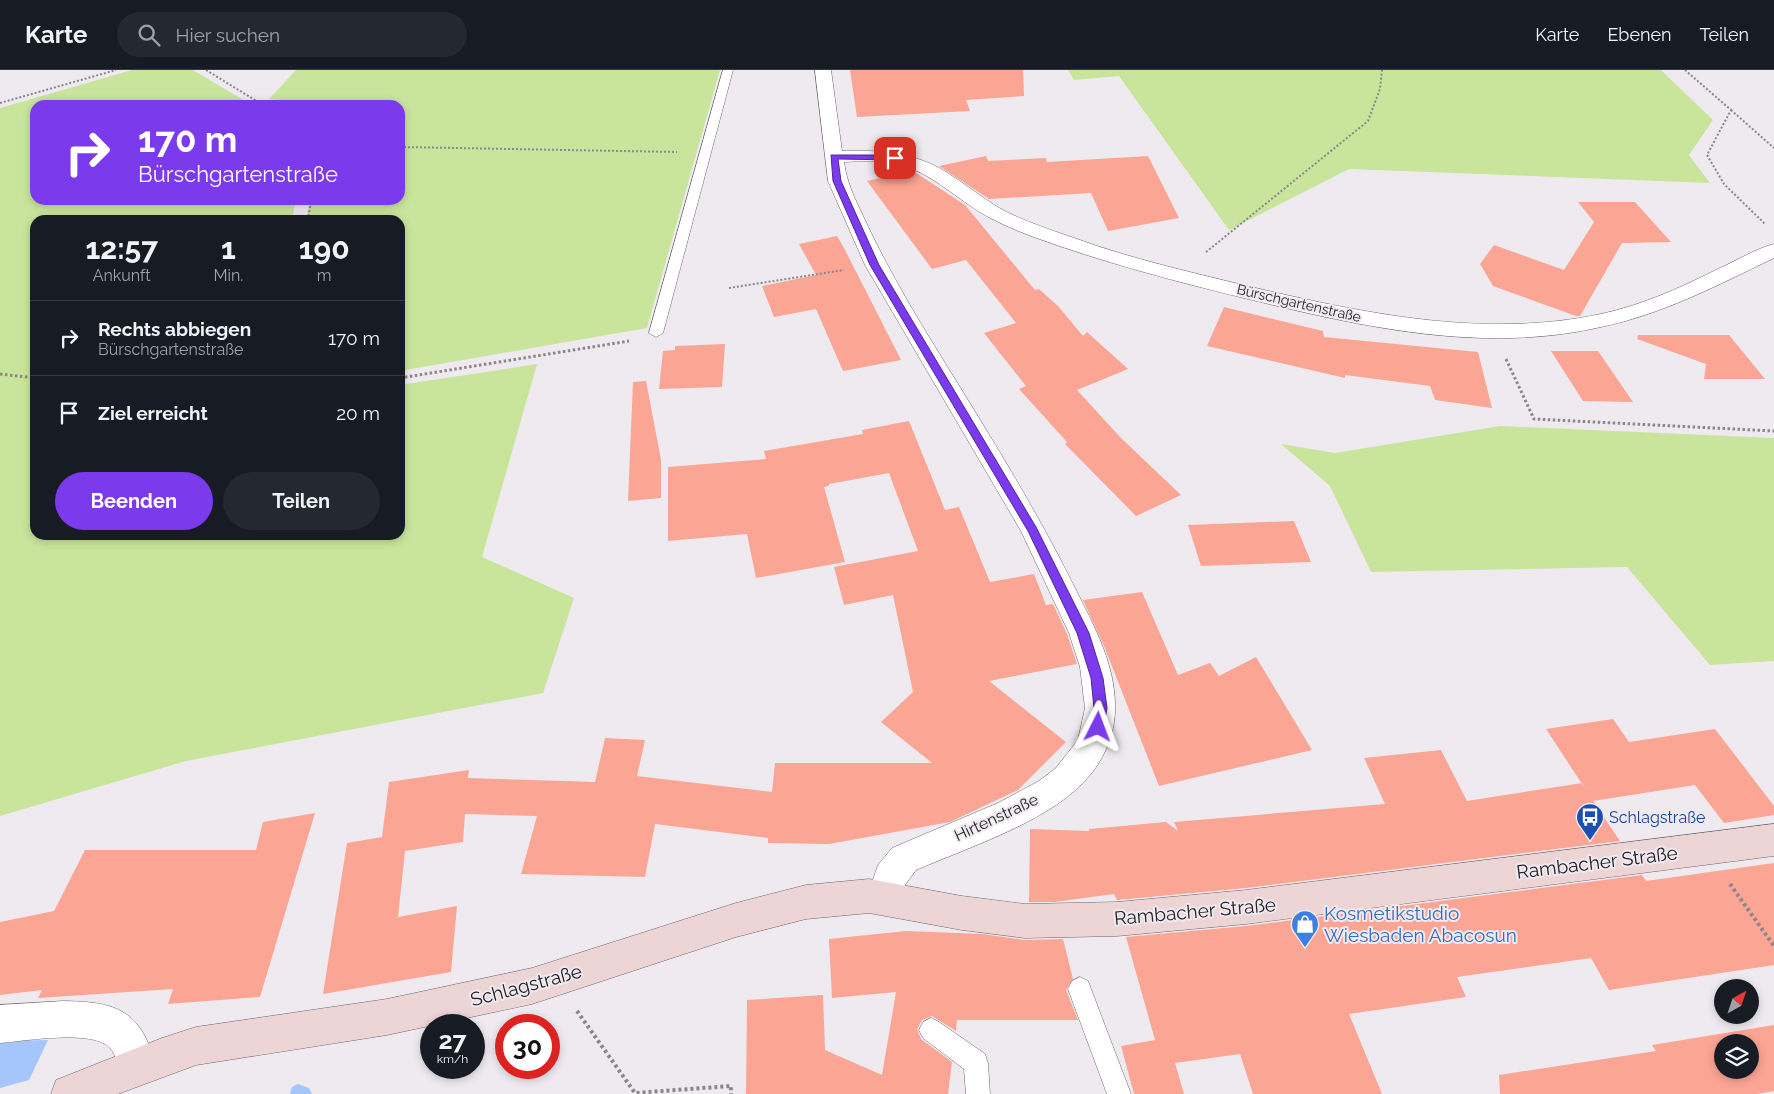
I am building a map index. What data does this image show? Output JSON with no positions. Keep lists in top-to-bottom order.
{
  "streets": {
    "main road": ["Rambacher Straße", "Schlagstraße"],
    "street": ["Bürschgartenstraße", "Hirtenstraße"]
  },
  "crossings": [
    ["Bürschgartenstraße", "Hirtenstraße"],
    ["Hirtenstraße", "Rambacher Straße"],
    ["Hirtenstraße", "Schlagstraße"],
    ["Rambacher Straße", "Schlagstraße"]
  ],
  "places": {
    "bus stop": ["Schlagstraße"],
    "shop": ["Kosmetikstudio Wiesbaden Abacosun"]
  },
  "north": "top right",
  "page": {
    "header": "Karte",
    "search": "Hier suchen",
    "nav": ["Karte", "Ebenen", "Teilen"],
    "turn": ["170 m", "Bürschgartenstraße"],
    "eta": [
      "12:57",
      "Ankunft",
      "1",
      "Min.",
      "190",
      "m"
    ],
    "list": [
      {
        "name": "Rechts abbiegen",
        "note": "Bürschgartenstraße",
        "value": "170 m"
      },
      {
        "name": "Ziel erreicht",
        "value": "20 m"
      }
    ],
    "buttons": ["Beenden", "Teilen"],
    "speed": "27 km/h",
    "limit": "30"
  }
}
